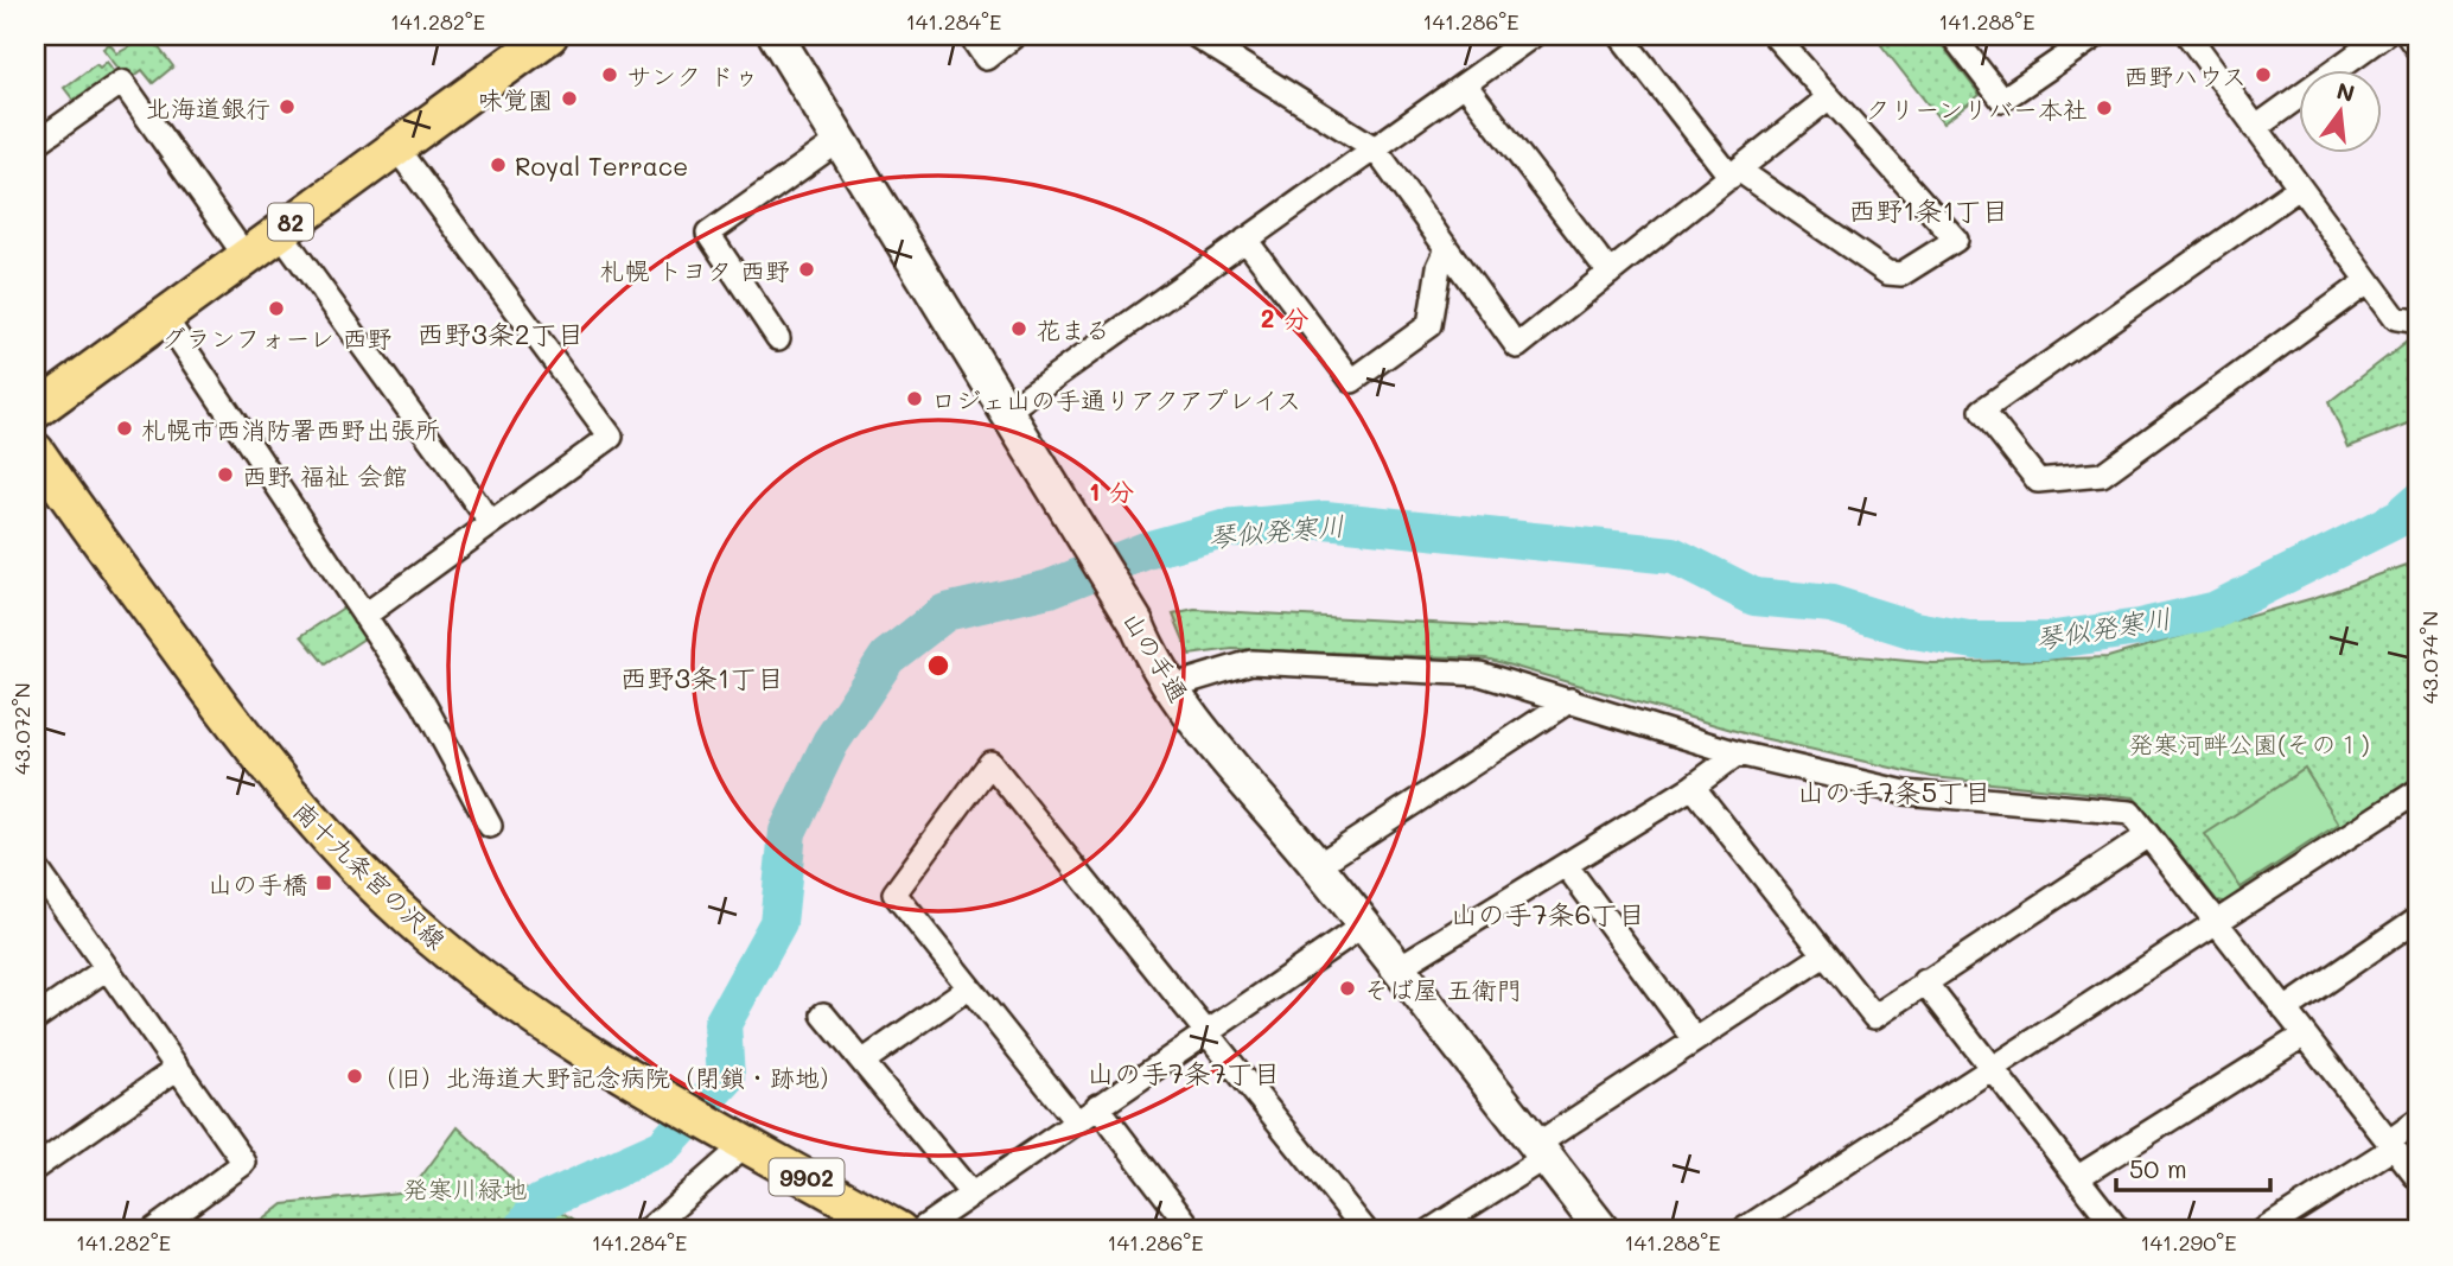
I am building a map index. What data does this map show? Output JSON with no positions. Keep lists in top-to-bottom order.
{
  "streets": {
    "main road": [
      "82",
      "山の手通",
      "南十九条宮の沢線",
      "9902"
    ]
  },
  "districts": [
    "西野1条1丁目",
    "西野3条2丁目",
    "西野3条1丁目",
    "山の手7条5丁目",
    "山の手7条6丁目",
    "山の手7条7丁目"
  ],
  "water": ["琴似発寒川"],
  "parks": ["発寒河畔公園(その１)", "発寒川緑地"],
  "places": {
    "other": [
      "サンク ドゥ",
      "西野ハウス",
      "味覚園",
      "北海道銀行",
      "クリーンリバー本社",
      "Royal Terrace",
      "札幌 トヨタ 西野",
      "グランフォーレ 西野",
      "花まる",
      "ロジェ山の手通りアクアプレイス",
      "札幌市西消防署西野出張所",
      "西野 福祉 会館",
      "そば屋 五衛門",
      "（旧）北海道大野記念病院（閉鎖・跡地）"
    ],
    "transit": ["山の手橋"]
  },
  "scale_bar": "50 m",
  "north": "top",
  "coordinates": [
    "141.282°E",
    "141.284°E",
    "141.286°E",
    "141.288°E",
    "43.074°N",
    "43.072°N",
    "141.290°E"
  ],
  "rings": ["2 分", "1 分"]
}
